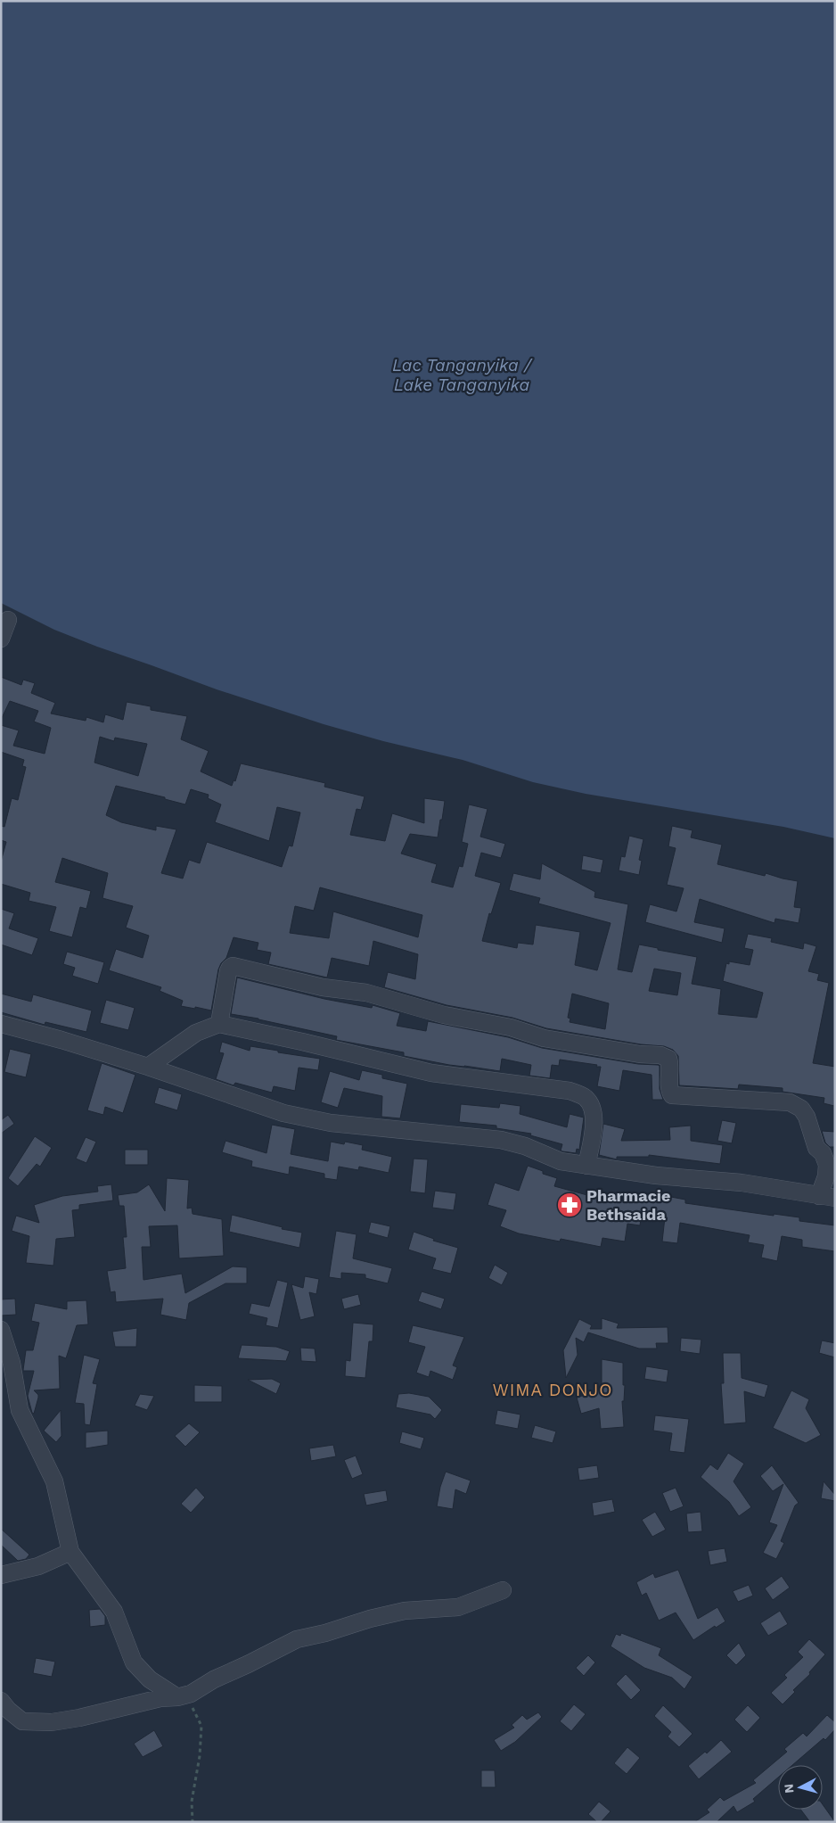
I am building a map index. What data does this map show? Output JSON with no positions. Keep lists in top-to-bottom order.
{
  "districts": ["WIMA DONJO"],
  "water": ["Lac Tanganyika / Lake Tanganyika"],
  "places": {
    "pharmacy": ["Pharmacie Bethsaida"]
  },
  "north": "left"
}
